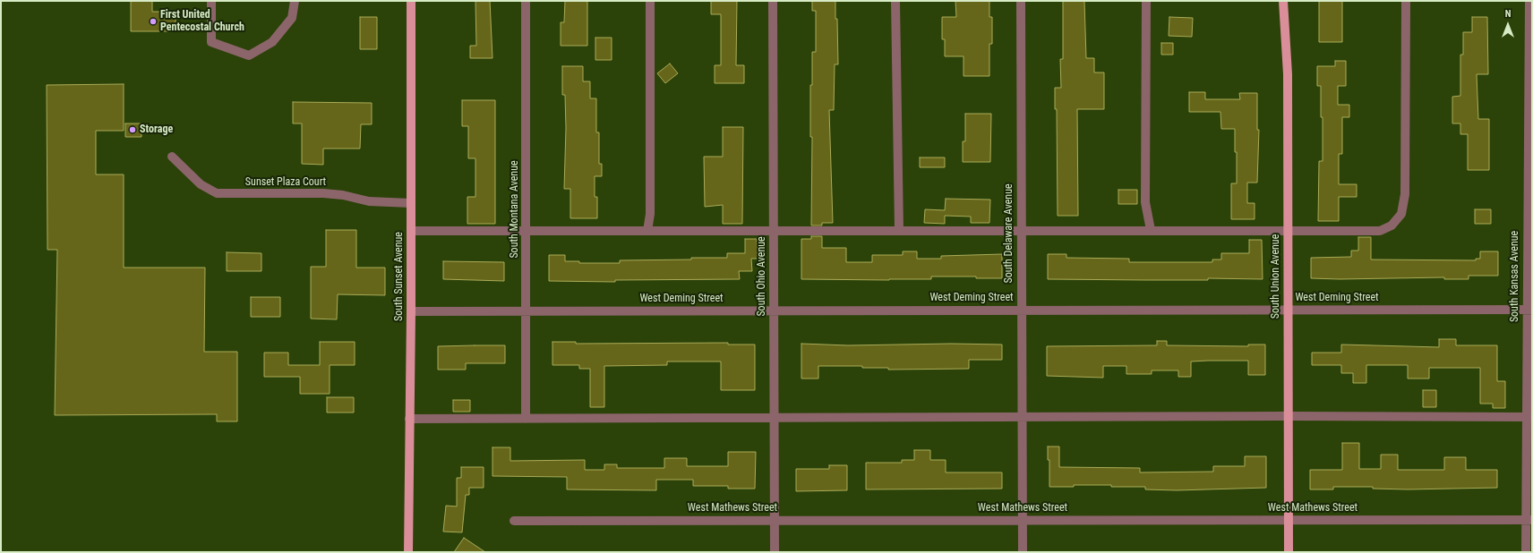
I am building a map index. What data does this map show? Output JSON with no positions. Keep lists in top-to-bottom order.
{
  "streets": {
    "main road": ["South Sunset Avenue", "South Union Avenue"],
    "street": [
      "Sunset Plaza Court",
      "South Montana Avenue",
      "South Delaware Avenue",
      "South Ohio Avenue",
      "South Kansas Avenue",
      "West Deming Street",
      "West Mathews Street"
    ]
  },
  "crossings": [
    ["Sunset Plaza Court", "South Sunset Avenue"],
    ["South Montana Avenue", "West Deming Street"],
    ["South Delaware Avenue", "West Deming Street"],
    ["South Delaware Avenue", "West Mathews Street"],
    ["South Sunset Avenue", "West Deming Street"],
    ["South Ohio Avenue", "West Deming Street"],
    ["South Ohio Avenue", "West Mathews Street"],
    ["South Union Avenue", "West Deming Street"],
    ["South Union Avenue", "West Mathews Street"],
    ["South Kansas Avenue", "West Deming Street"],
    ["South Kansas Avenue", "West Mathews Street"]
  ],
  "places": ["First United Pentecostal Church", "Storage"],
  "north": "top"
}
